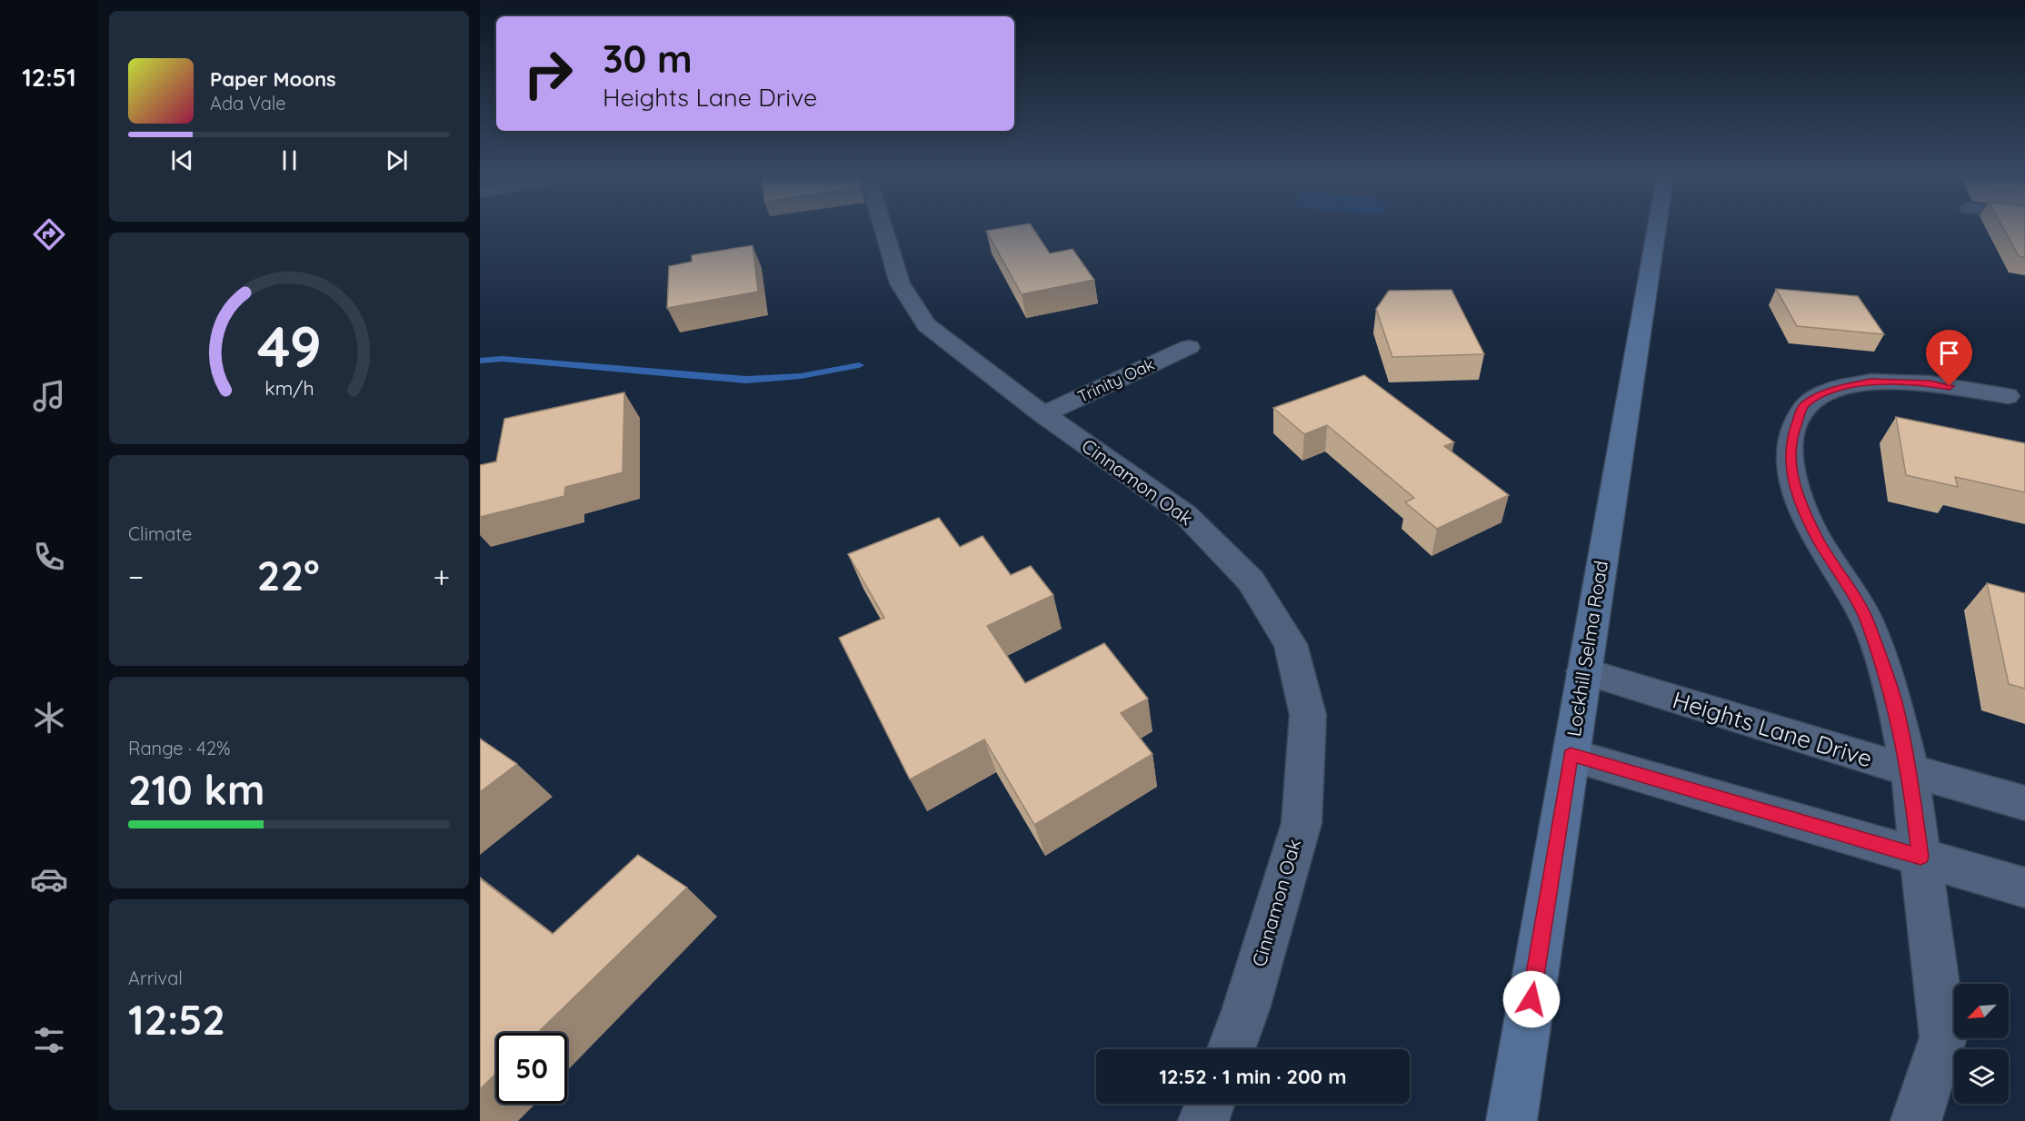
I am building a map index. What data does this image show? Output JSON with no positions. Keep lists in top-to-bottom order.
{
  "streets": {
    "main road": ["Lockhill Selma Road"],
    "street": ["Trinity Oak", "Cinnamon Oak", "Heights Lane Drive"]
  },
  "crossings": [
    ["Trinity Oak", "Cinnamon Oak"],
    ["Lockhill Selma Road", "Heights Lane Drive"]
  ],
  "north": "bottom left",
  "page": {
    "tabs": "12:51",
    "turn": ["30 m", "Heights Lane Drive"],
    "song": ["Paper Moons", "Ada Vale"],
    "tile": [
      "Climate",
      ["Range · 42%", "210 km"],
      ["Arrival", "12:52"]
    ],
    "heat": ["−", "22°", "+"],
    "limit": "50",
    "trip": "12:52 · 1 min · 200 m",
    "gauge": ["49", "km/h"]
  }
}
